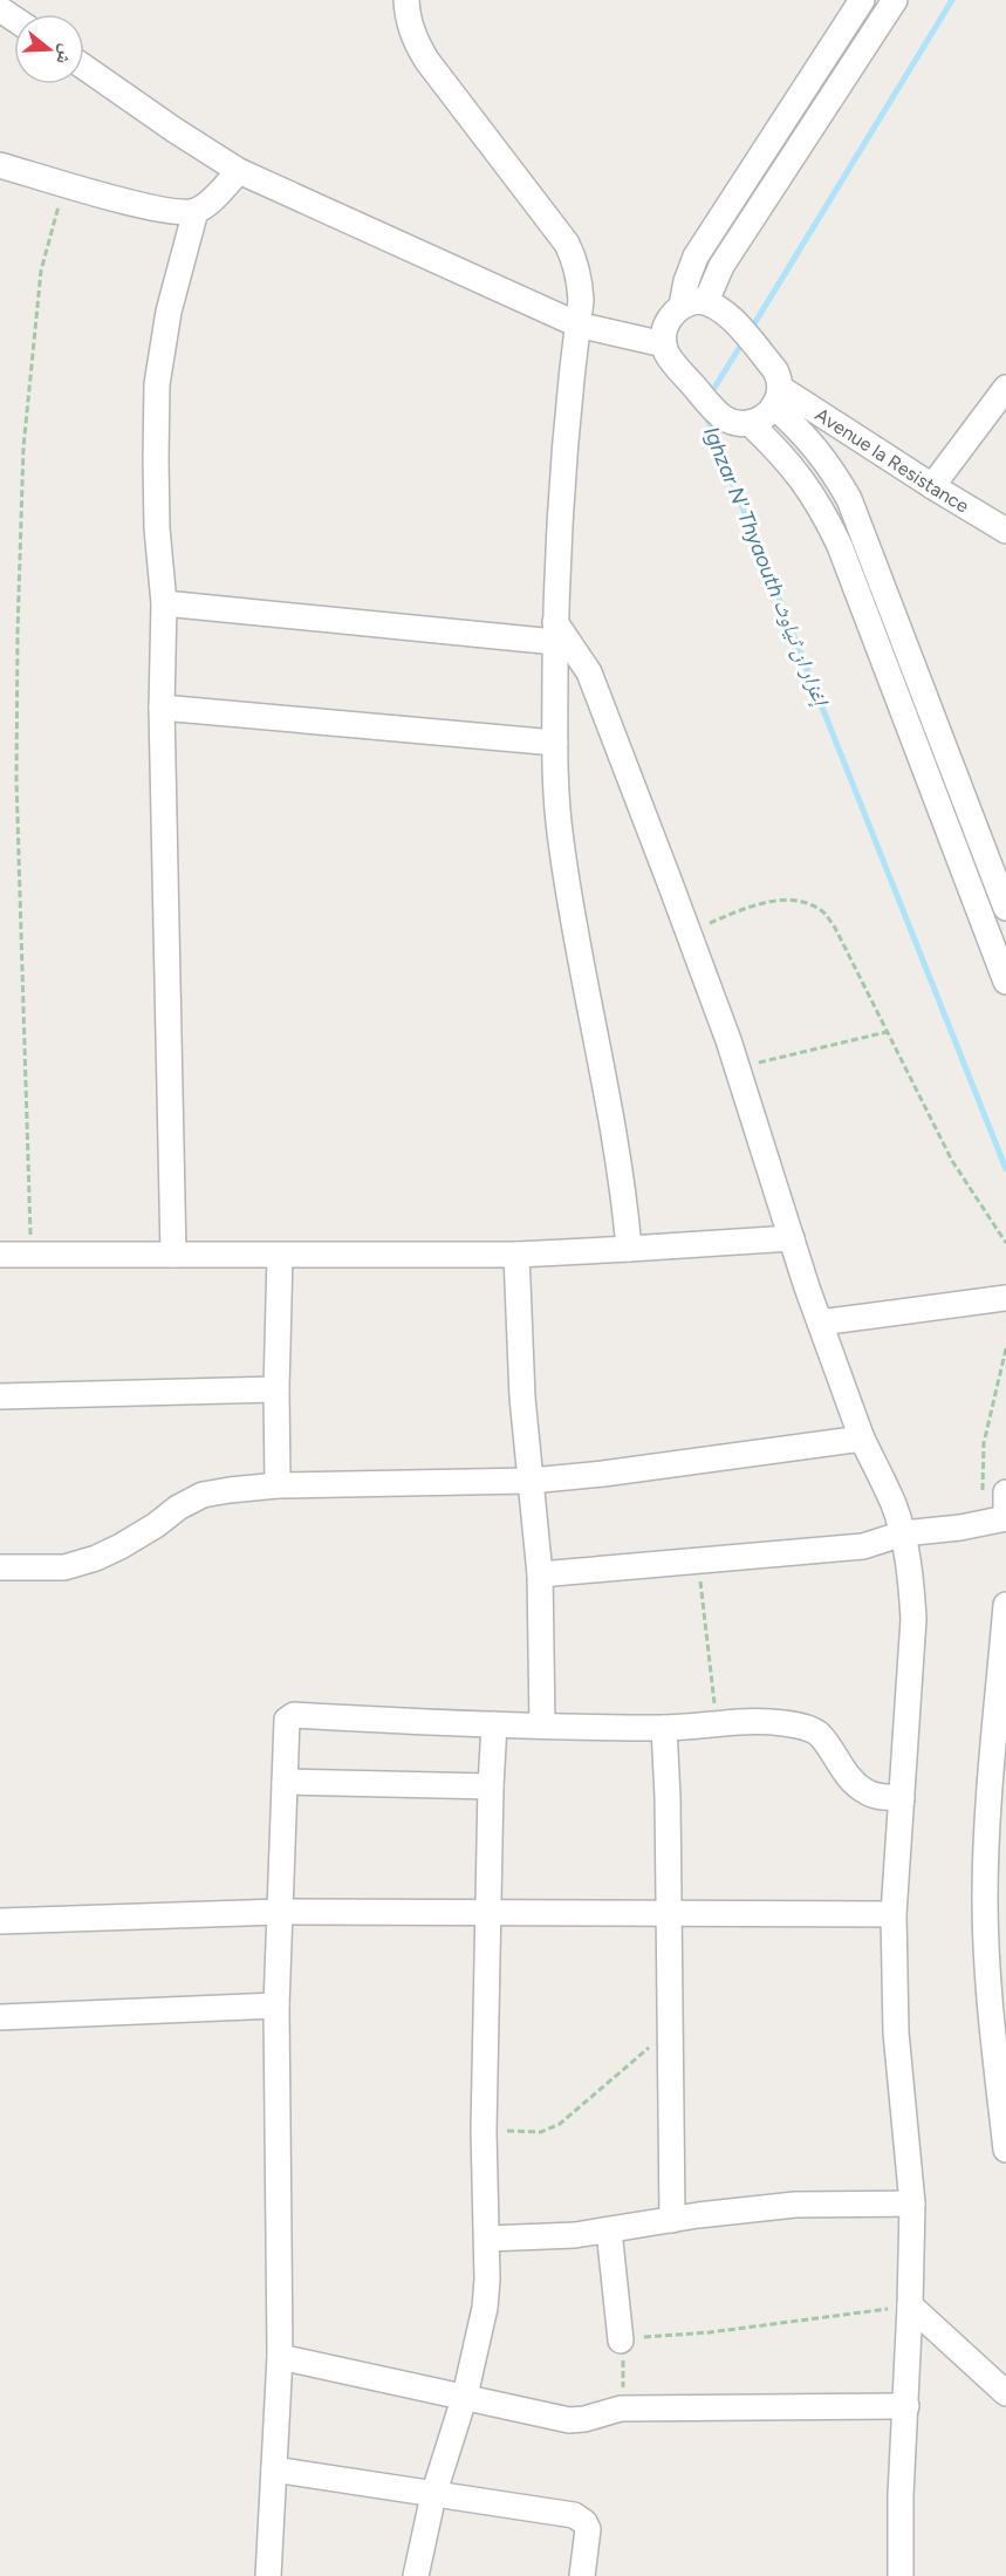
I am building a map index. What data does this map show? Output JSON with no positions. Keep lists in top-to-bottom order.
{
  "streets": {
    "street": ["Avenue la Resistance"]
  },
  "water": ["Ighzar N' Thyaouth إغزار ان ثياوث"],
  "north": "right"
}
